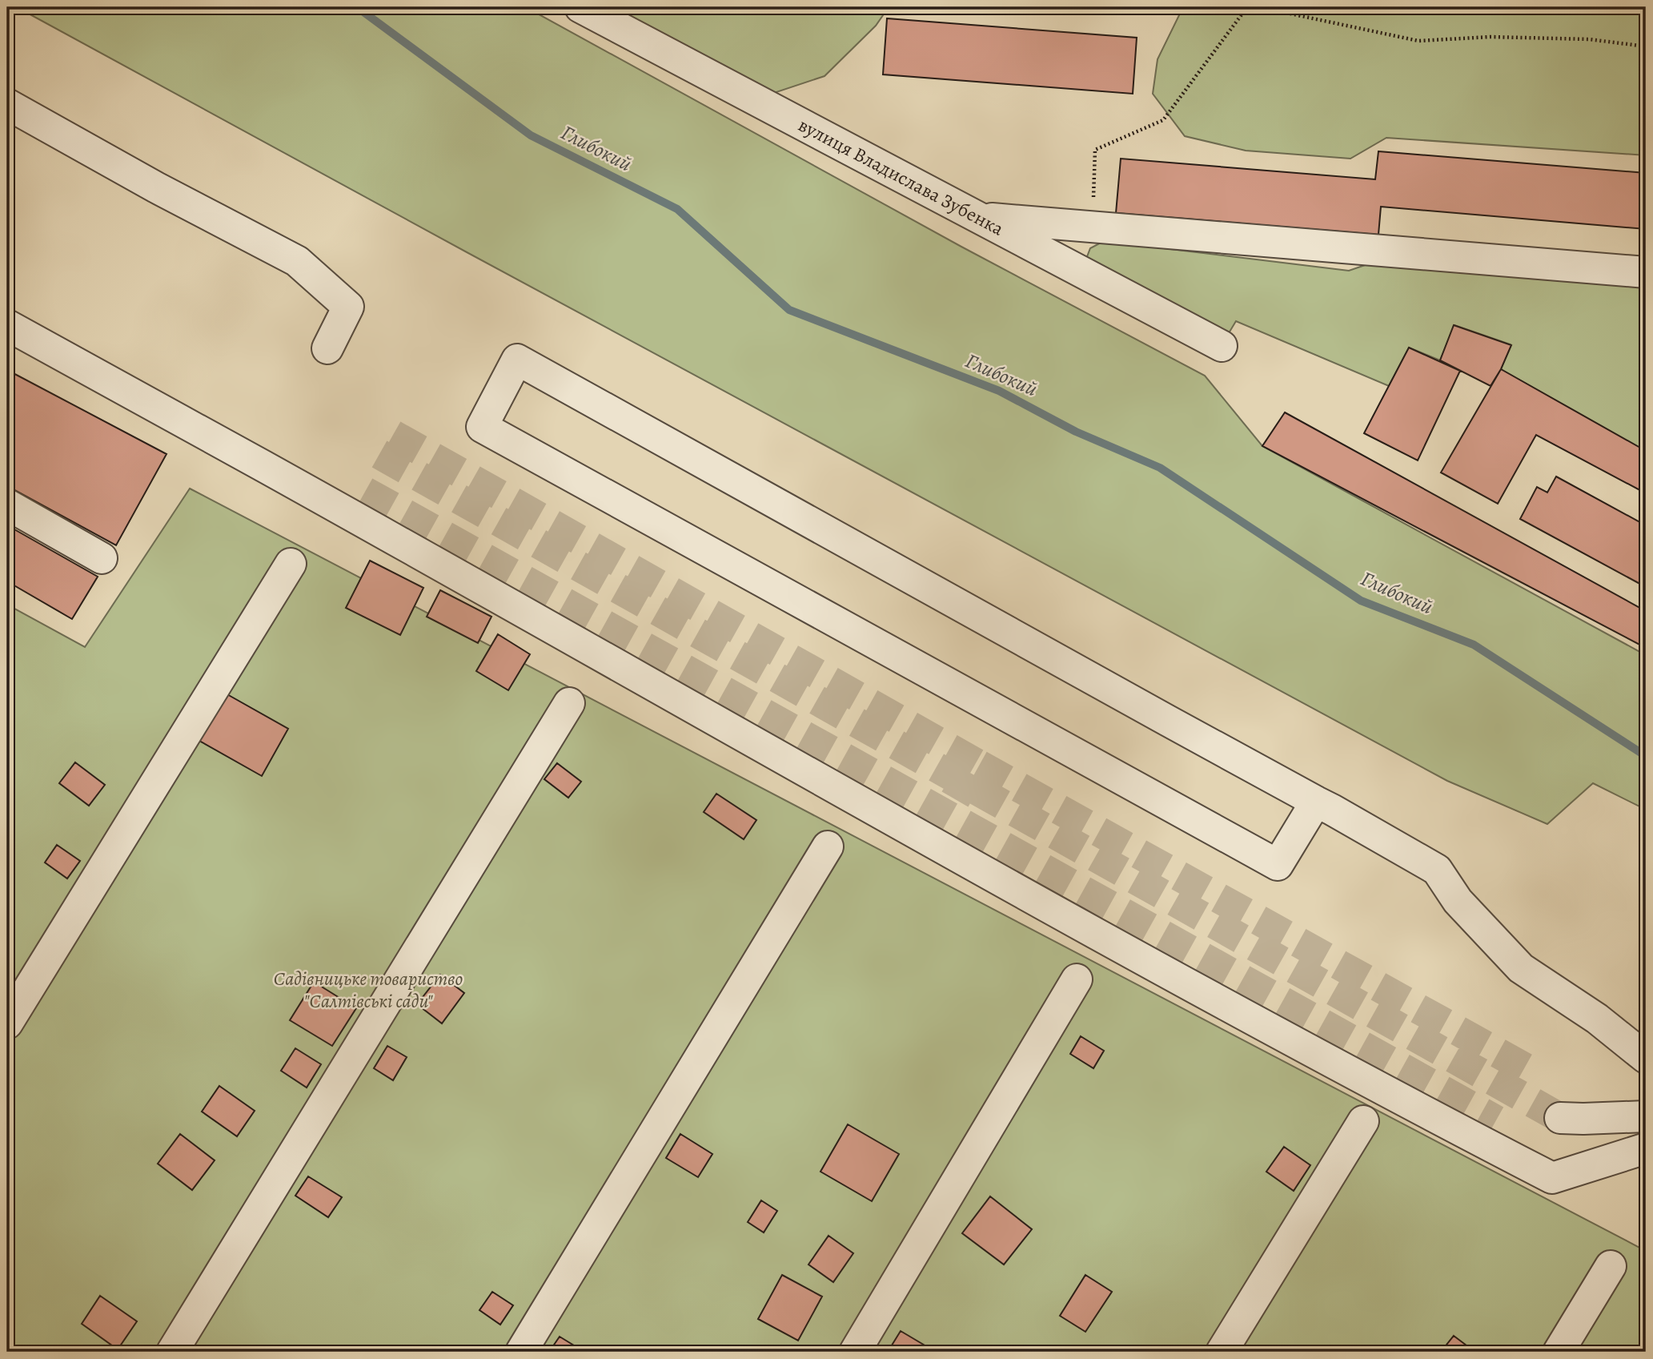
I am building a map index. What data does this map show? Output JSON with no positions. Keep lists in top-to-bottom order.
{
  "streets": {
    "lane": ["вулиця Владислава Зубенка"]
  },
  "water": ["Глибокий"],
  "parks": ["Садівницьке товариство \"Салтівські сади\""]
}
